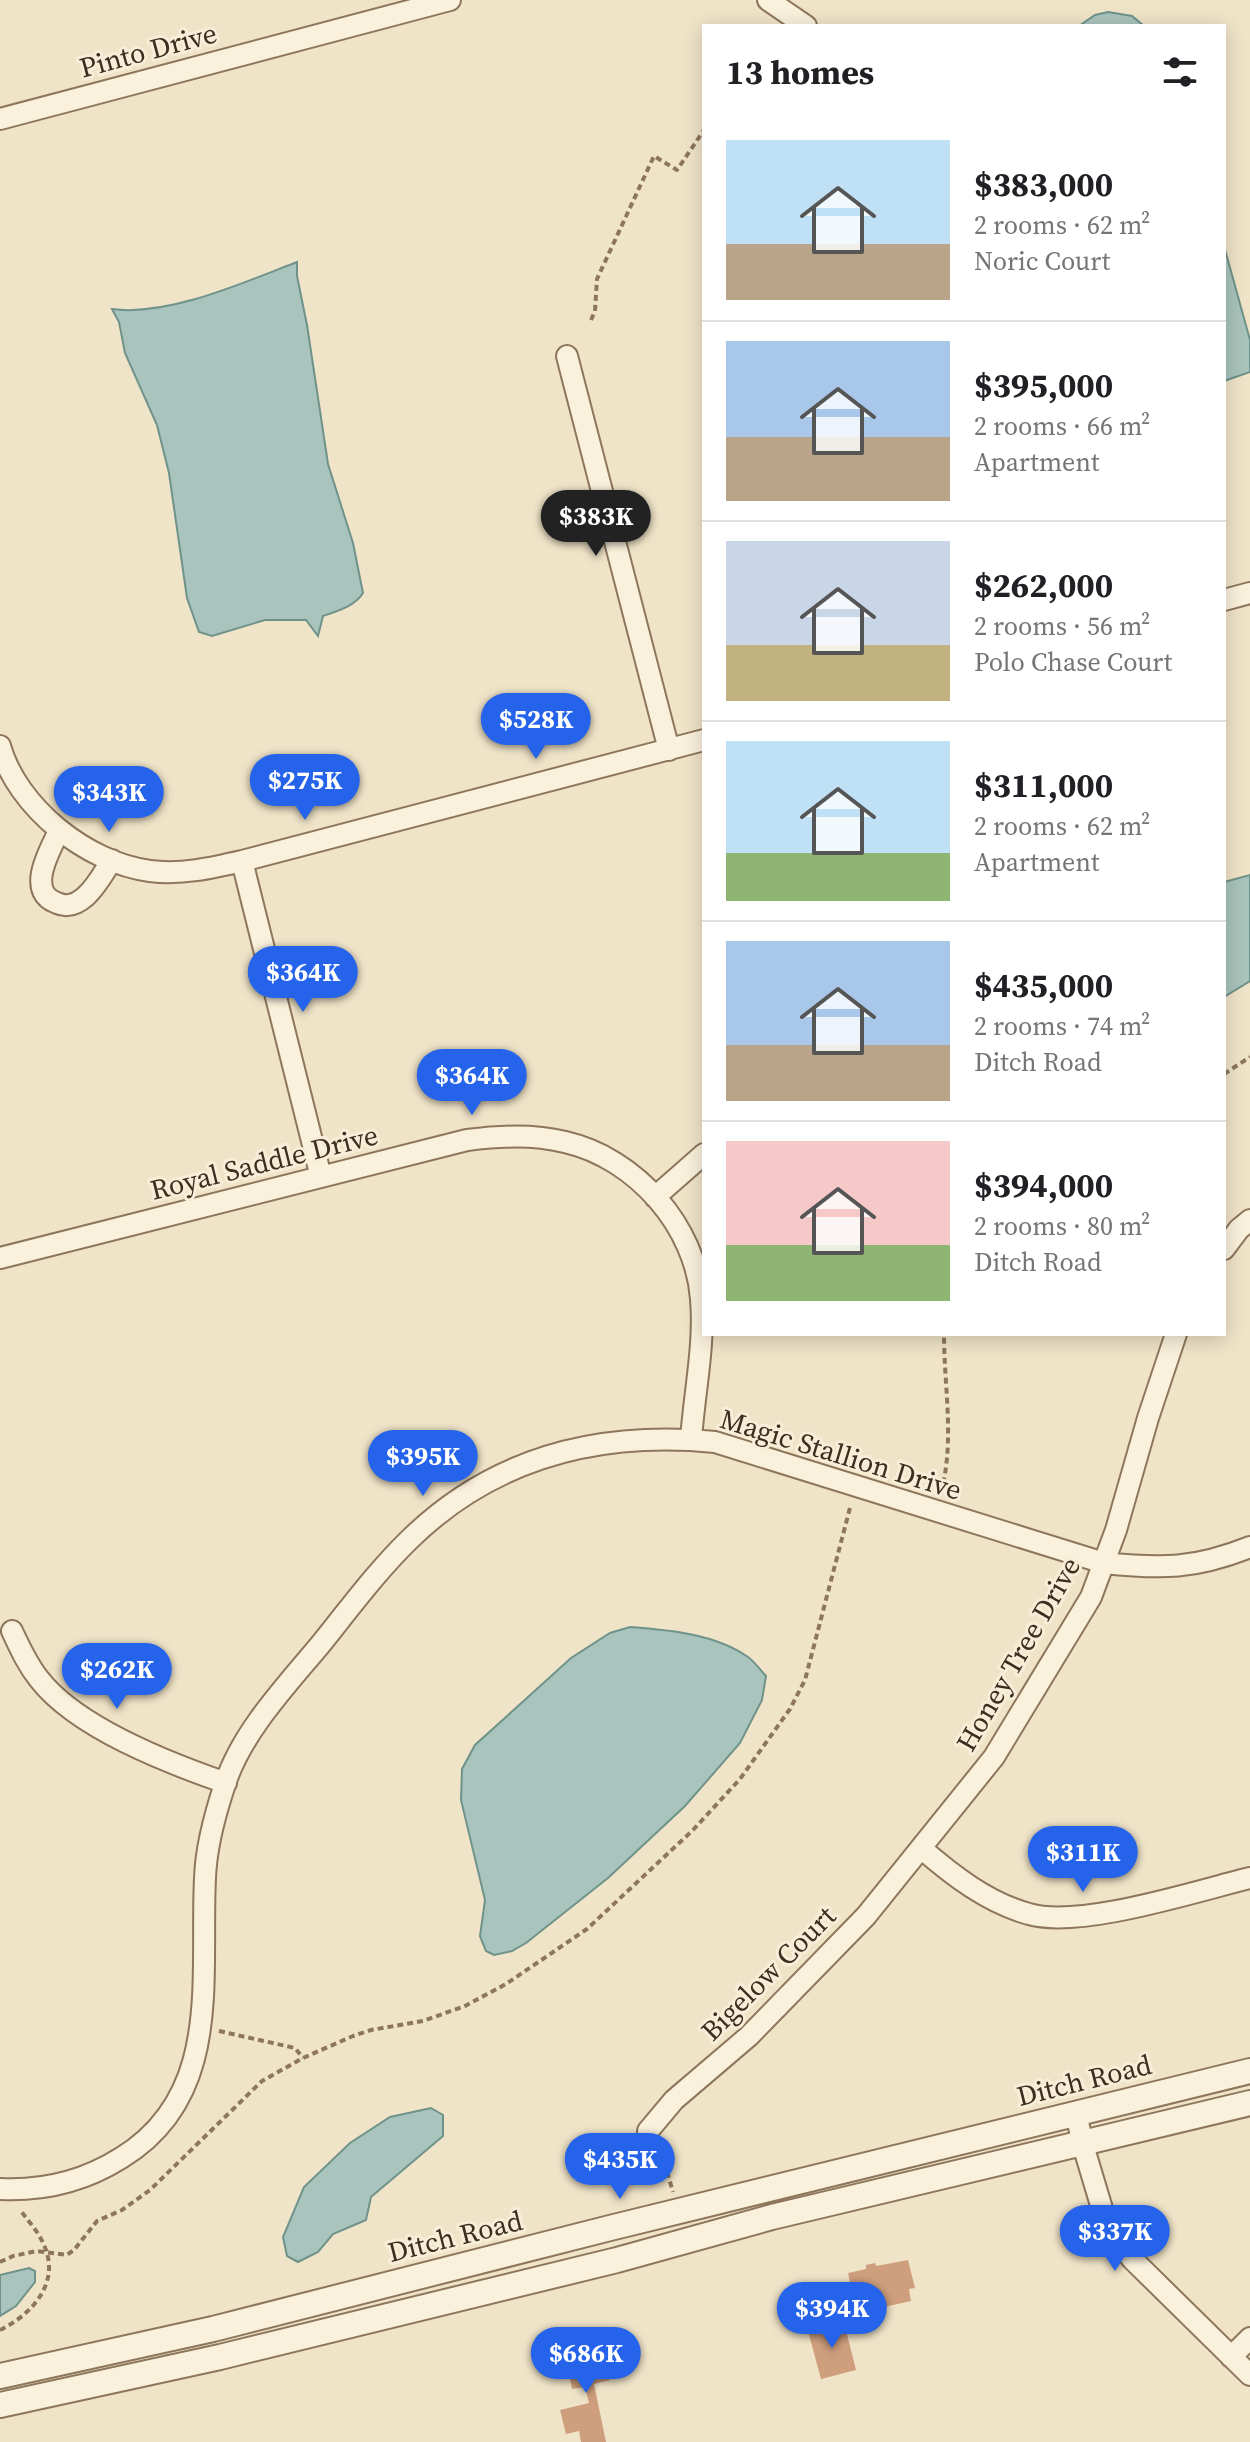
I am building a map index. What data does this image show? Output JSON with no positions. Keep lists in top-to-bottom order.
{
  "streets": {
    "street": [
      "Pinto Drive",
      "Royal Saddle Drive",
      "Magic Stallion Drive",
      "Honey Tree Drive",
      "Bigelow Court",
      "Ditch Road"
    ]
  },
  "crossings": [
    ["Royal Saddle Drive", "Magic Stallion Drive"],
    ["Magic Stallion Drive", "Honey Tree Drive"],
    ["Honey Tree Drive", "Bigelow Court"]
  ],
  "page": {
    "heading": "13 homes",
    "list": [
      {
        "name": "$383,000",
        "note": "2 rooms · 62 m² · Noric Court"
      },
      {
        "name": "$395,000",
        "note": "2 rooms · 66 m² · Apartment"
      },
      {
        "name": "$262,000",
        "note": "2 rooms · 56 m² · Polo Chase Court"
      },
      {
        "name": "$311,000",
        "note": "2 rooms · 62 m² · Apartment"
      },
      {
        "name": "$435,000",
        "note": "2 rooms · 74 m² · Ditch Road"
      },
      {
        "name": "$394,000",
        "note": "2 rooms · 80 m² · Ditch Road"
      }
    ],
    "price": [
      "$383K",
      "$528K",
      "$275K",
      "$343K",
      "$364K",
      "$364K",
      "$395K",
      "$262K",
      "$311K",
      "$435K",
      "$337K",
      "$394K",
      "$686K"
    ]
  }
}
